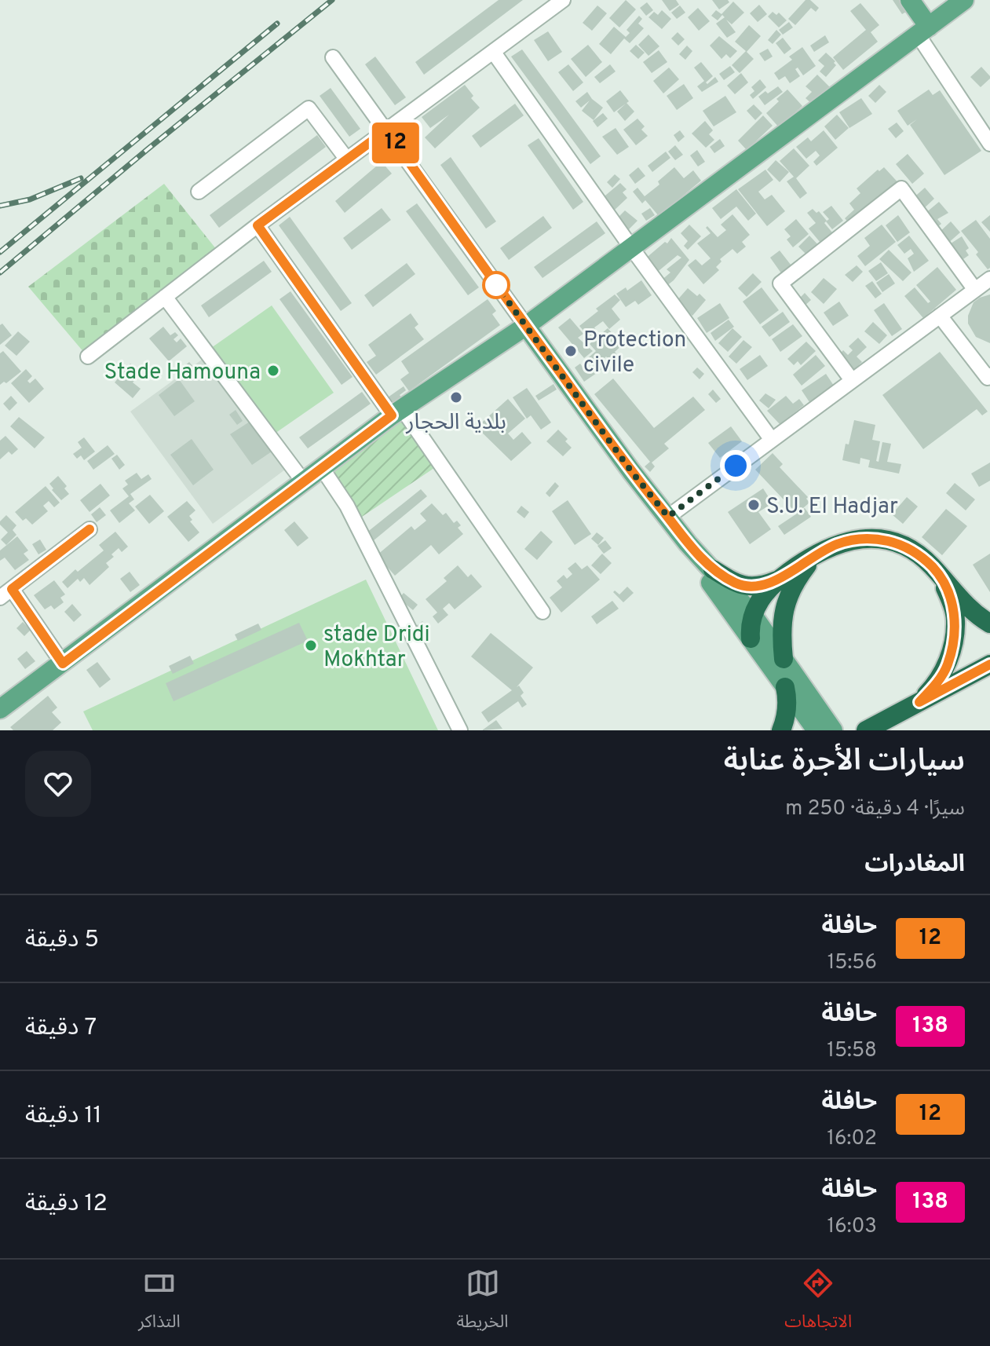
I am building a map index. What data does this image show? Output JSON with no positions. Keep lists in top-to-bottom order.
{
  "places": [
    "Protection civile",
    "Stade Hamouna",
    "بلدية الحجار",
    "S.U. El Hadjar",
    "stade Dridi Mokhtar"
  ],
  "lines": ["bus line 12"],
  "page": {
    "on_map": "12",
    "heading": [
      ["سيارات الأجرة عنابة", "سيرًا · 4 دقيقة · 250 m"],
      "المغادرات"
    ],
    "list": [
      {
        "mark": "12",
        "name": "حافلة",
        "note": "15:56",
        "value": "5 دقيقة"
      },
      {
        "mark": "138",
        "name": "حافلة",
        "note": "15:58",
        "value": "7 دقيقة"
      },
      {
        "mark": "12",
        "name": "حافلة",
        "note": "16:02",
        "value": "11 دقيقة"
      },
      {
        "mark": "138",
        "name": "حافلة",
        "note": "16:03",
        "value": "12 دقيقة"
      }
    ],
    "tabs": ["الاتجاهات", "الخريطة", "التذاكر"]
  }
}
